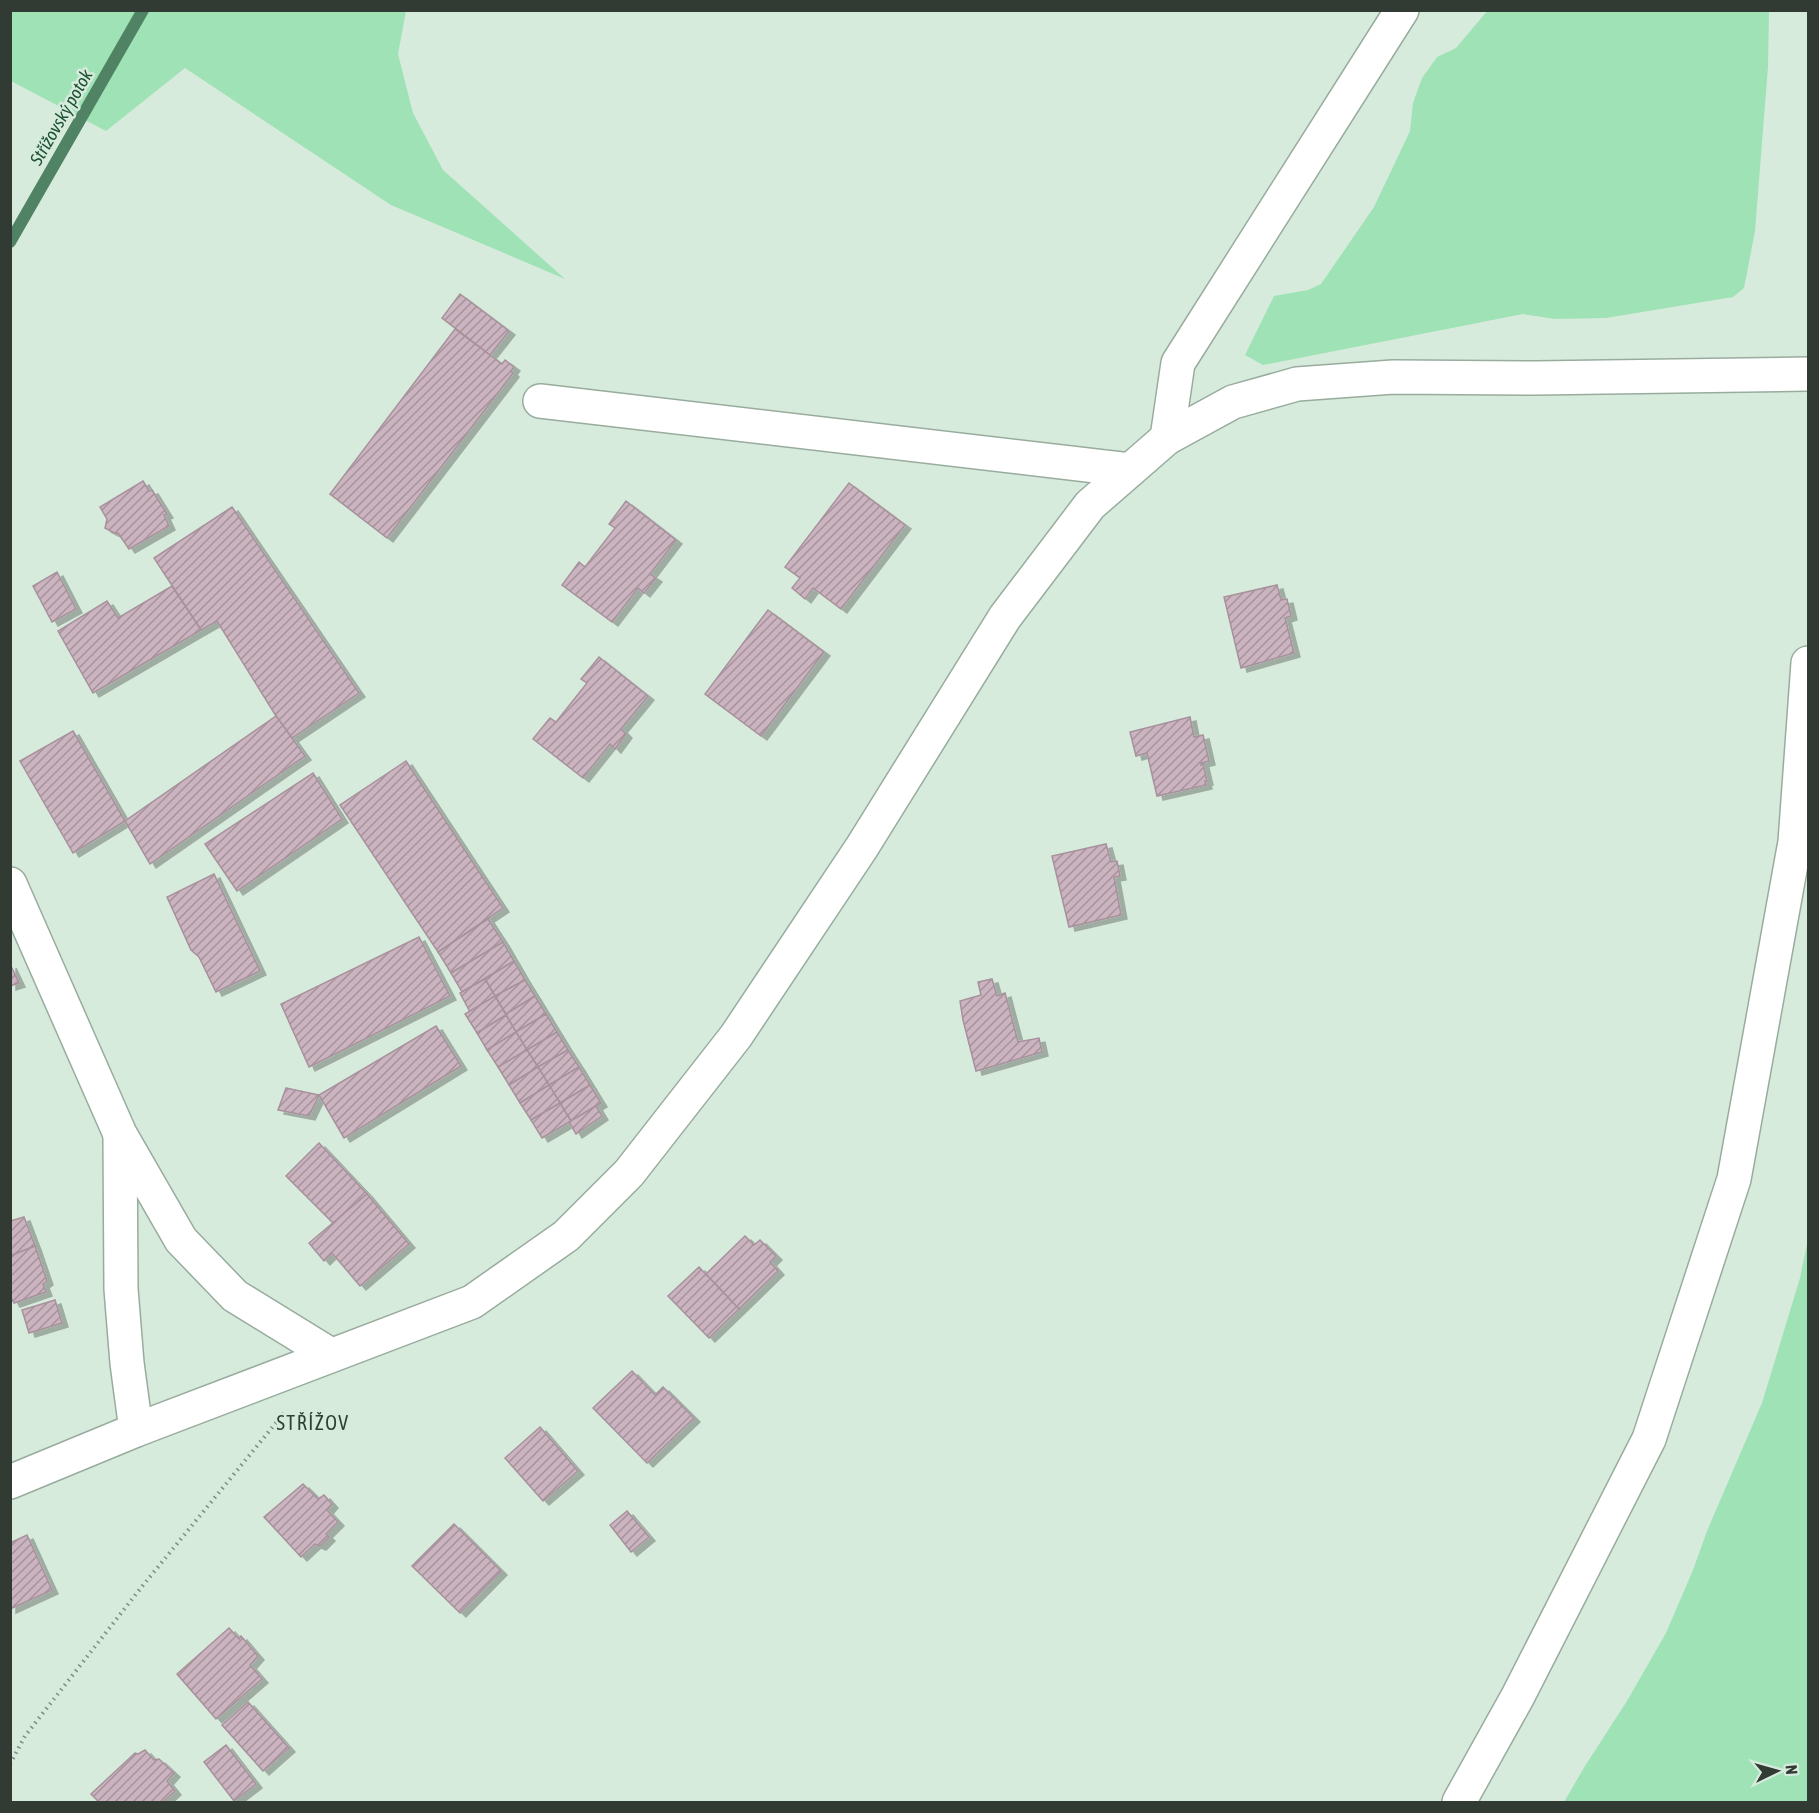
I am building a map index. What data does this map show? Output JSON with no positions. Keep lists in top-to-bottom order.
{
  "districts": ["STŘÍŽOV"],
  "water": ["Střížovský potok"],
  "north": "right"
}
